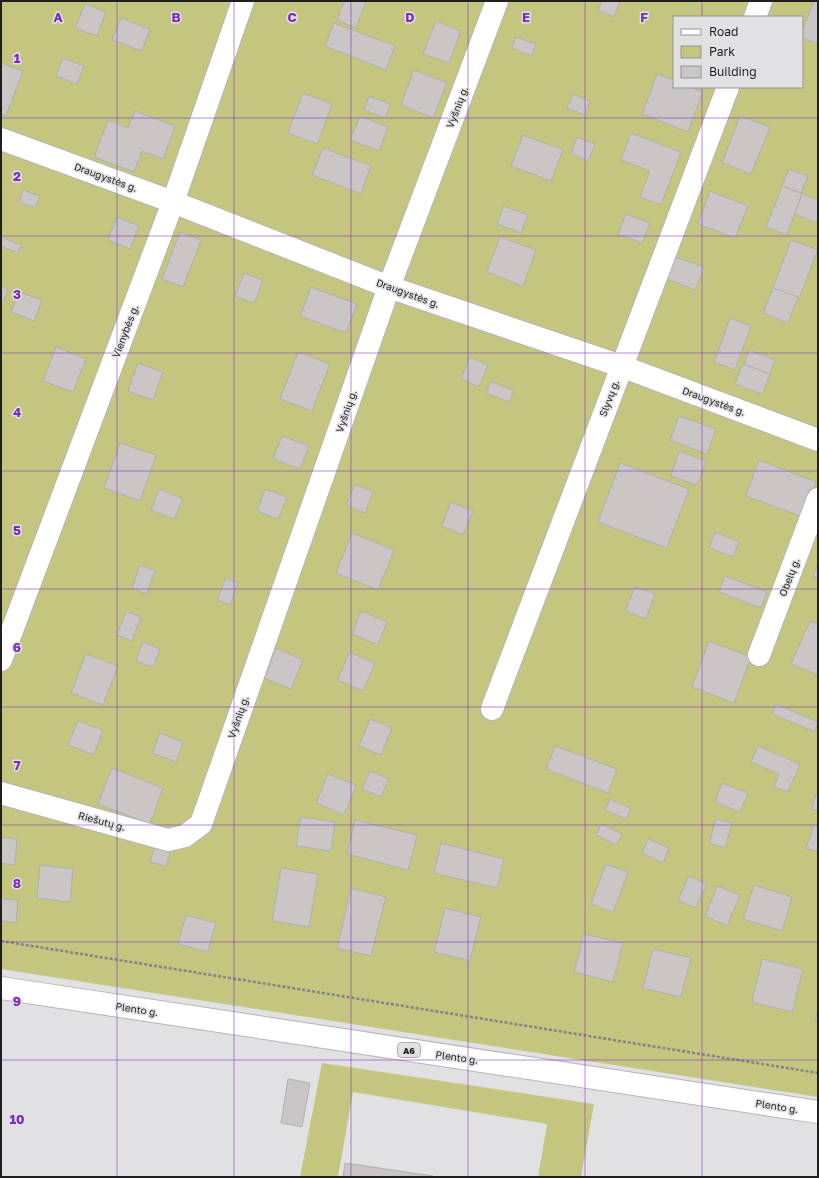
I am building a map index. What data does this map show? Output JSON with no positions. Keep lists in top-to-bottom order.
{
  "streets": {
    "main road": [
      "Vyšnių g.",
      "Draugystės g.",
      "Vienybės g.",
      "Slyvų g.",
      "Obelų g.",
      "Riešutų g.",
      "Plento g.",
      "A6"
    ]
  },
  "crossings": [
    ["Vyšnių g.", "Draugystės g."],
    ["Vyšnių g.", "Riešutų g."],
    ["Draugystės g.", "Vienybės g."],
    ["Draugystės g.", "Slyvų g."]
  ],
  "legend": ["Road", "Park", "Building"],
  "grid": {
    "columns": [
      "A",
      "B",
      "C",
      "D",
      "E",
      "F"
    ],
    "rows": [
      "1",
      "2",
      "3",
      "4",
      "5",
      "6",
      "7",
      "8",
      "9",
      "10"
    ]
  }
}
